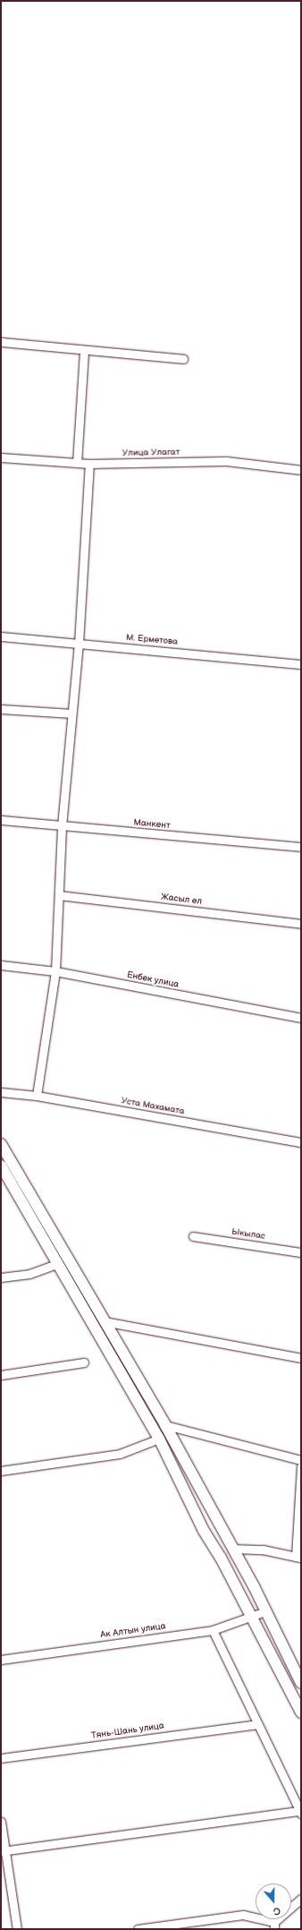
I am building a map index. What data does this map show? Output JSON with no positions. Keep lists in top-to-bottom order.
{
  "streets": {
    "street": [
      "Улица Улагат",
      "М. Ерметова",
      "Манкент",
      "Жасыл ел",
      "Енбек улица",
      "Уста Махамата",
      "Ыкылас",
      "Ак Алтын улица",
      "Тянь-Шань улица"
    ]
  },
  "north": "bottom"
}
